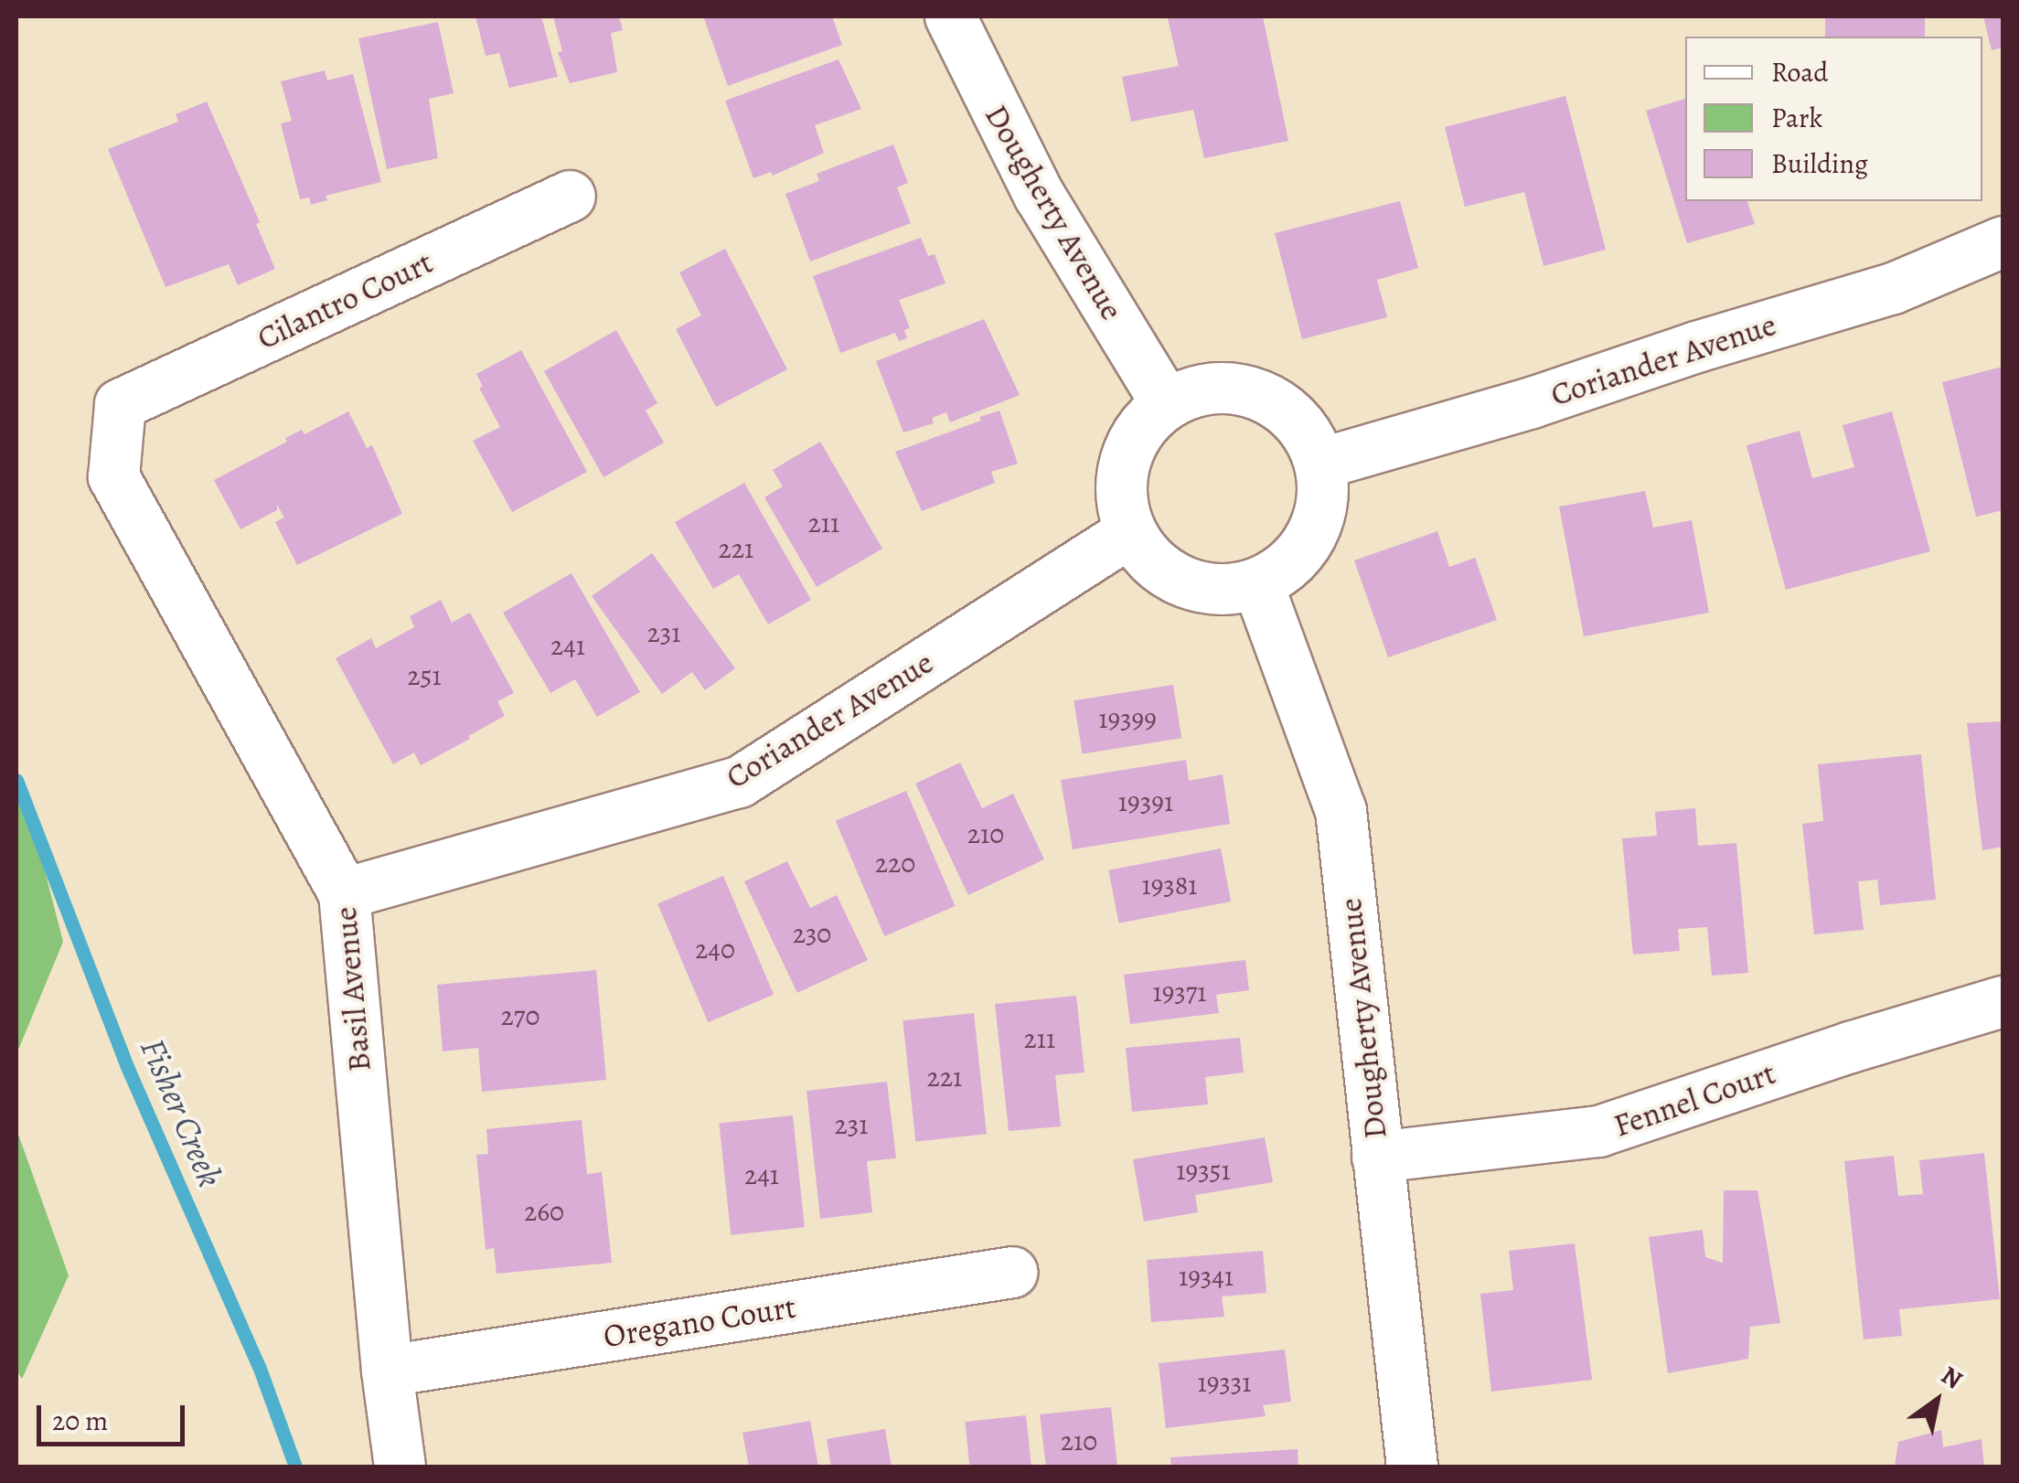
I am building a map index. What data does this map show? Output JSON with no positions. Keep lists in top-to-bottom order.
{
  "streets": {
    "street": [
      "Dougherty Avenue",
      "Cilantro Court",
      "Coriander Avenue",
      "Basil Avenue",
      "Fennel Court",
      "Oregano Court"
    ]
  },
  "crossings": [
    ["Dougherty Avenue", "Coriander Avenue"],
    ["Dougherty Avenue", "Fennel Court"],
    ["Cilantro Court", "Basil Avenue"],
    ["Coriander Avenue", "Basil Avenue"],
    ["Basil Avenue", "Oregano Court"]
  ],
  "water": ["Fisher Creek"],
  "house_numbers": [
    "211",
    "221",
    "231",
    "241",
    "251",
    "19399",
    "19391",
    "210",
    "220",
    "19381",
    "230",
    "240",
    "19371",
    "270",
    "211",
    "221",
    "231",
    "19351",
    "241",
    "260",
    "19341",
    "19331",
    "210"
  ],
  "legend": ["Road", "Park", "Building"],
  "scale_bar": "20 m",
  "north": "top right"
}
